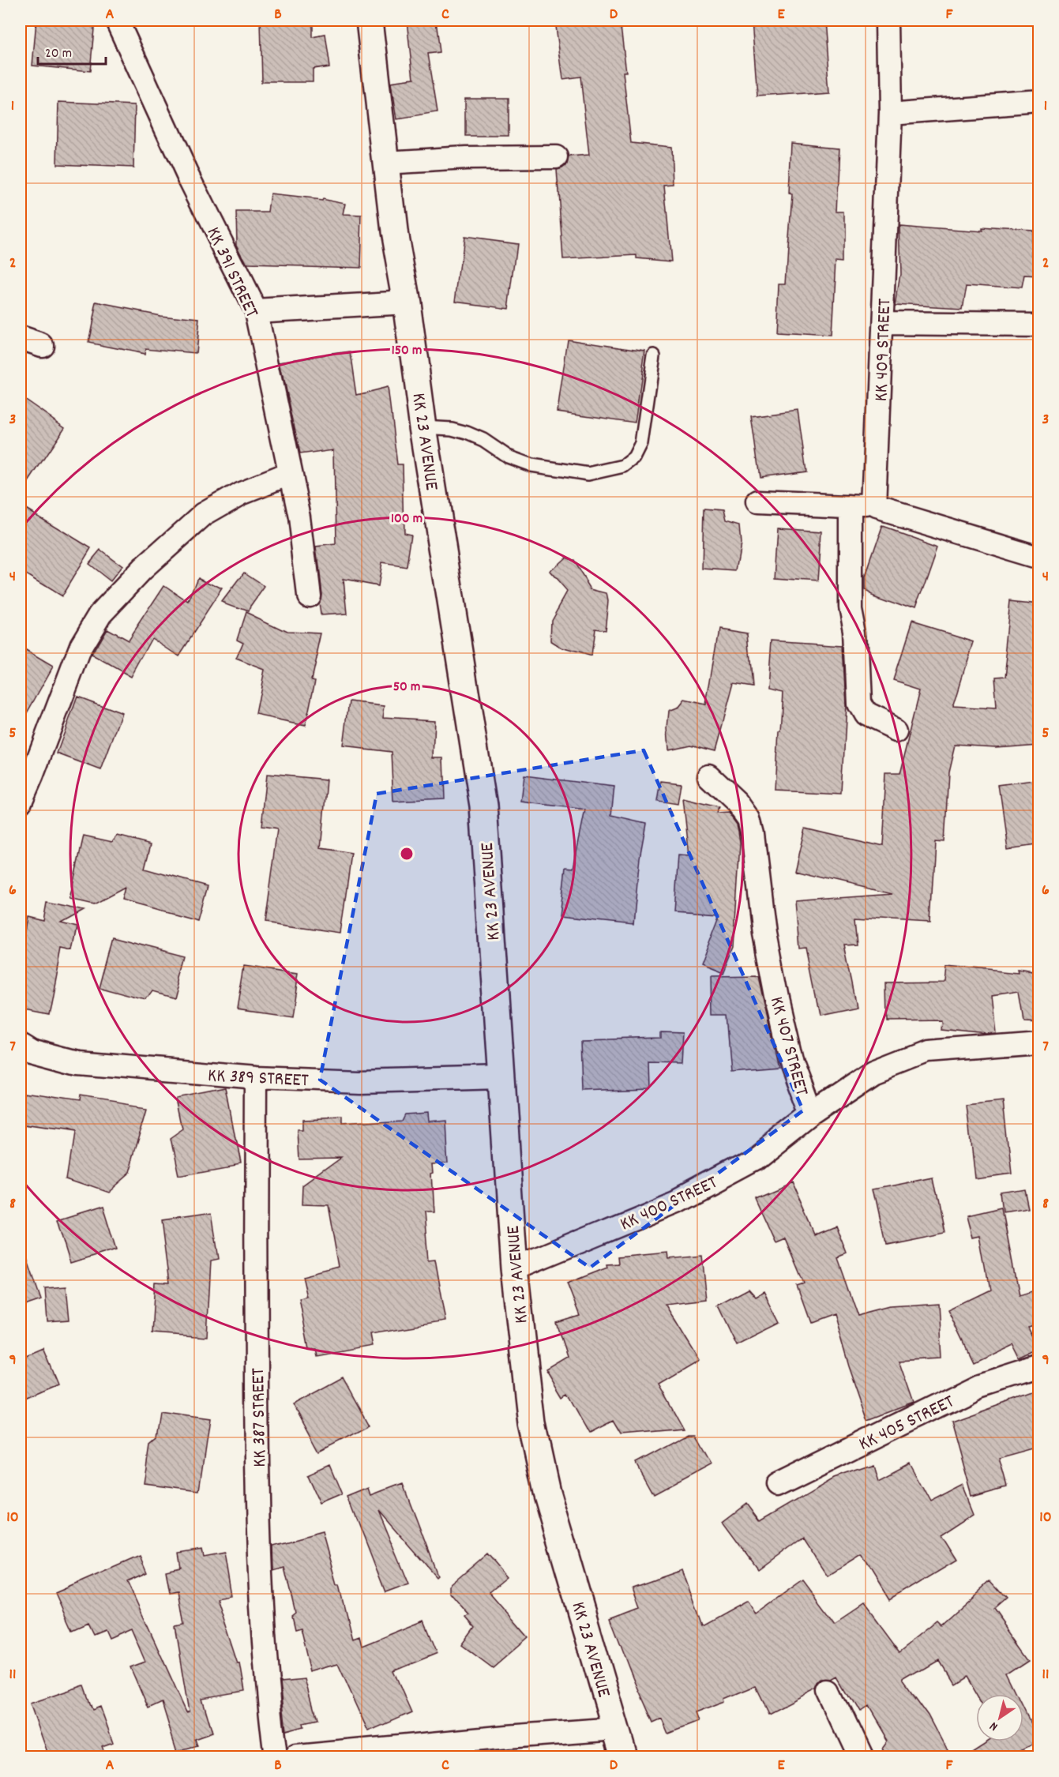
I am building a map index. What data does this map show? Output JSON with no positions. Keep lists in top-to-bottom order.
{
  "streets": {
    "main road": ["KK 23 AVENUE"],
    "street": [
      "KK 391 STREET",
      "KK 409 STREET",
      "KK 407 STREET",
      "KK 389 STREET",
      "KK 400 STREET",
      "KK 387 STREET",
      "KK 405 STREET"
    ]
  },
  "crossings": [
    ["KK 23 AVENUE", "KK 389 STREET"],
    ["KK 23 AVENUE", "KK 400 STREET"],
    ["KK 407 STREET", "KK 400 STREET"],
    ["KK 389 STREET", "KK 387 STREET"]
  ],
  "scale_bar": "20 m",
  "north": "bottom left",
  "grid": {
    "columns": [
      "A",
      "B",
      "C",
      "D",
      "E",
      "F"
    ],
    "rows": [
      "1",
      "2",
      "3",
      "4",
      "5",
      "6",
      "7",
      "8",
      "9",
      "10",
      "11"
    ]
  },
  "rings": ["150 m", "100 m", "50 m"]
}
